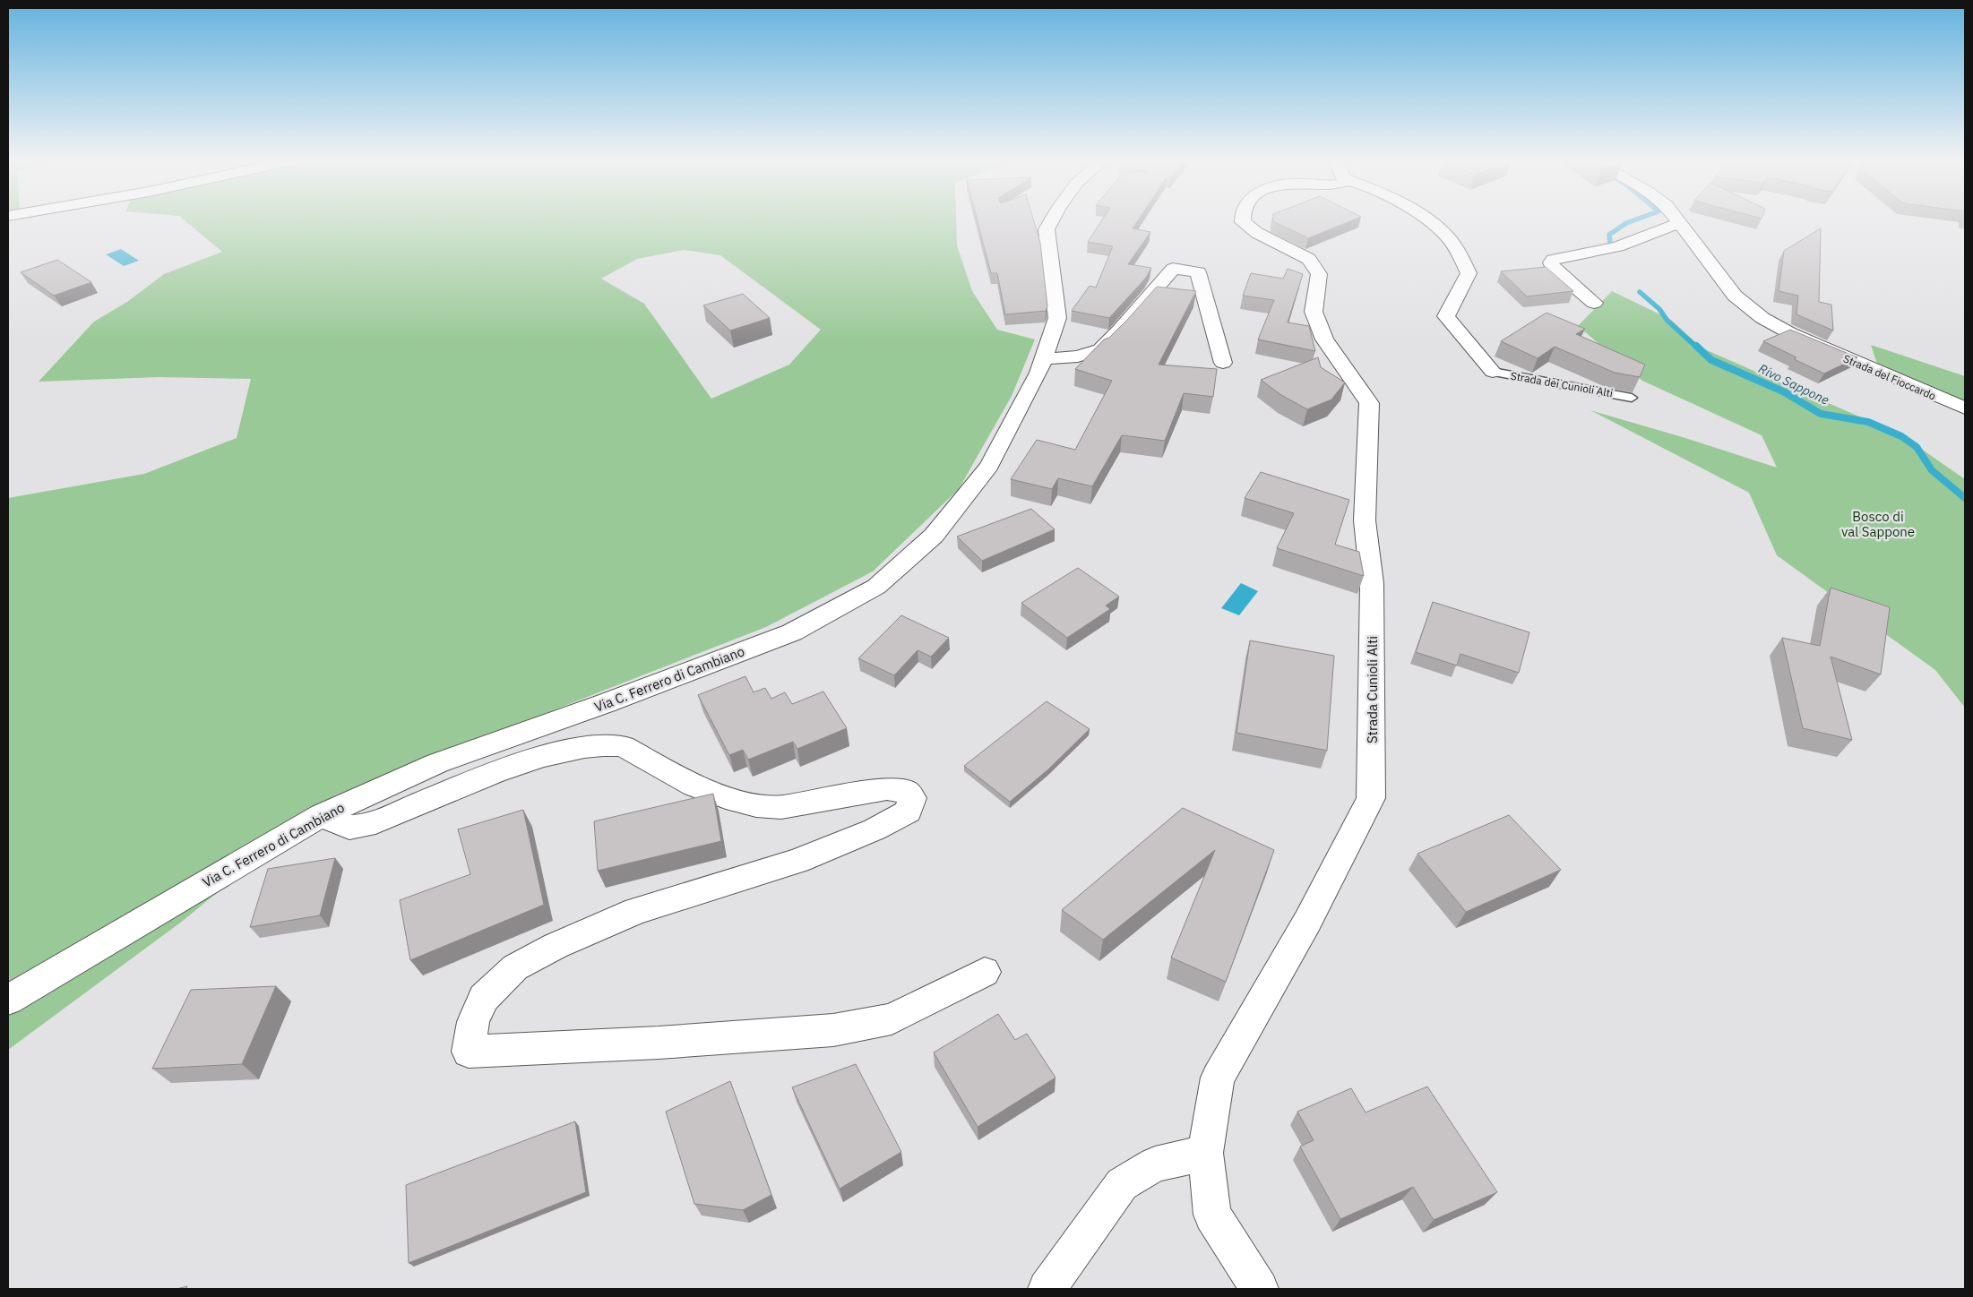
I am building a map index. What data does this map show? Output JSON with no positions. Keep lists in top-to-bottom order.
{
  "streets": {
    "street": ["Strada del Fioccardo", "Via C. Ferrero di Cambiano", "Strada Cunioli Alti"],
    "lane": ["Strada dei Cunioli Alti"]
  },
  "crossings": [
    ["Strada dei Cunioli Alti", "Strada Cunioli Alti"]
  ],
  "water": ["Rivo Sappone"],
  "parks": ["Bosco di val Sappone"]
}
